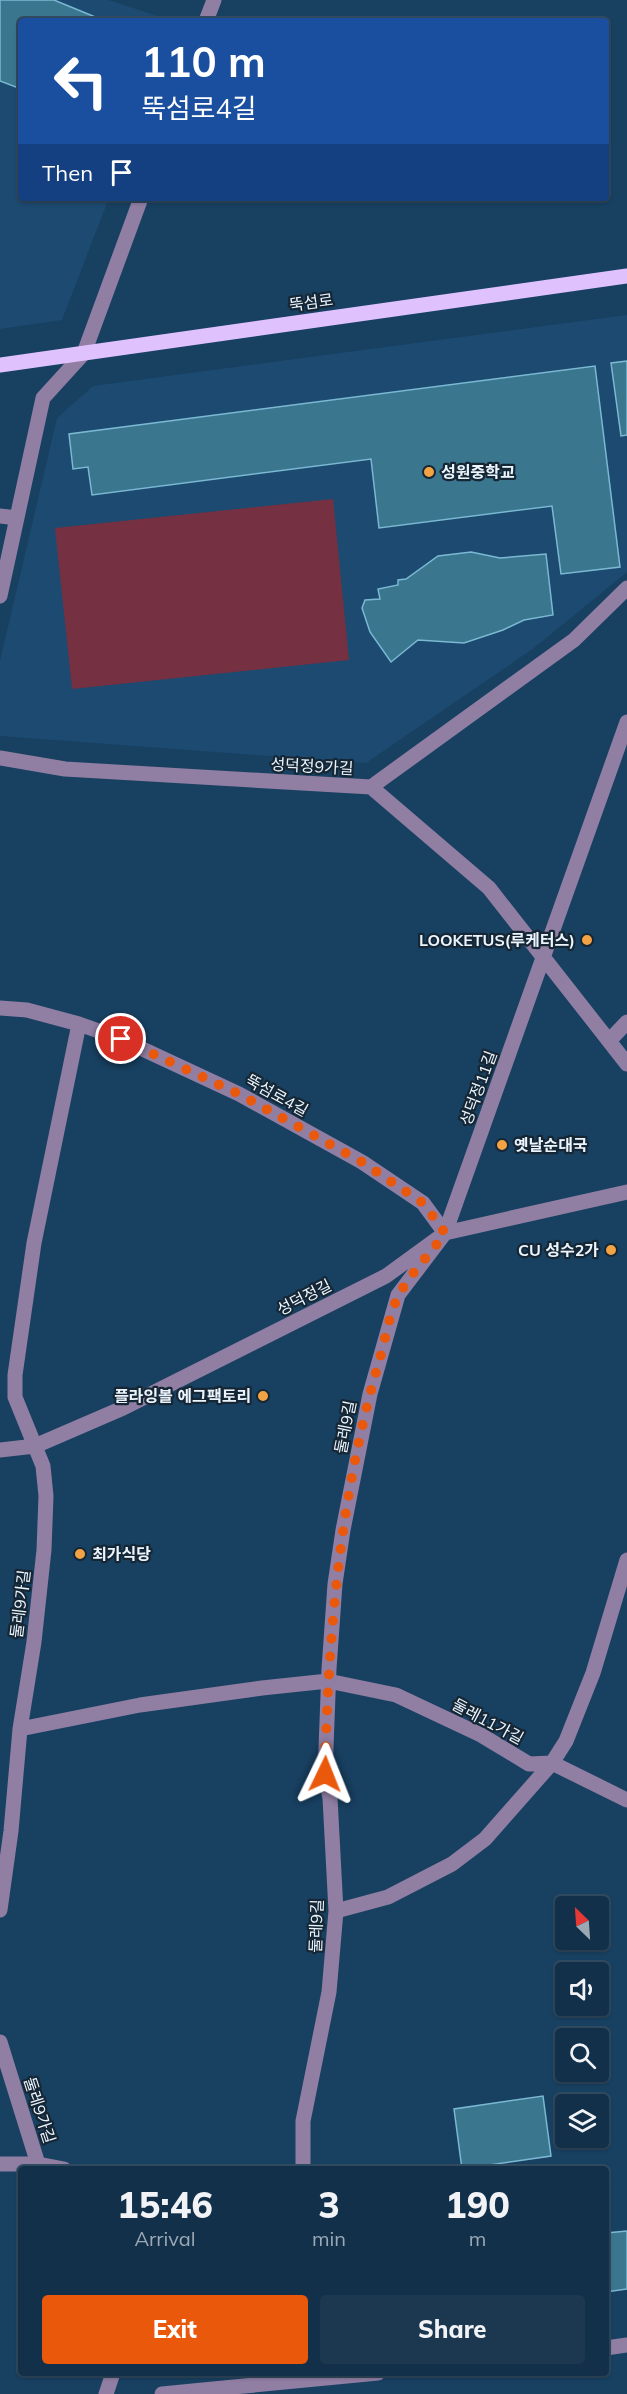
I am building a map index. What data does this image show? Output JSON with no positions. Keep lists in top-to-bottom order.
{
  "streets": {
    "main road": ["뚝섬로"],
    "street": [
      "성덕정9가길",
      "성덕정11길",
      "뚝섬로4길",
      "성덕정길",
      "둘레9길",
      "둘레9가길",
      "둘레11가길"
    ]
  },
  "crossings": [
    ["성덕정11길", "뚝섬로4길"],
    ["성덕정11길", "성덕정길"],
    ["성덕정11길", "둘레9길"],
    ["뚝섬로4길", "성덕정길"],
    ["뚝섬로4길", "둘레9길"],
    ["뚝섬로4길", "둘레9가길"],
    ["성덕정길", "둘레9길"],
    ["성덕정길", "둘레9가길"],
    ["둘레9길", "둘레11가길"]
  ],
  "places": [
    "성원중학교",
    "LOOKETUS(루케터스)",
    "옛날순대국",
    "CU 성수2가",
    "플라잉볼 에그팩토리",
    "최가식당"
  ],
  "north": "top left",
  "page": {
    "turn": ["110 m", "뚝섬로4길"],
    "then": "Then",
    "eta": [
      "15:46",
      "Arrival",
      "3",
      "min",
      "190",
      "m"
    ],
    "buttons": ["Exit", "Share"]
  }
}
